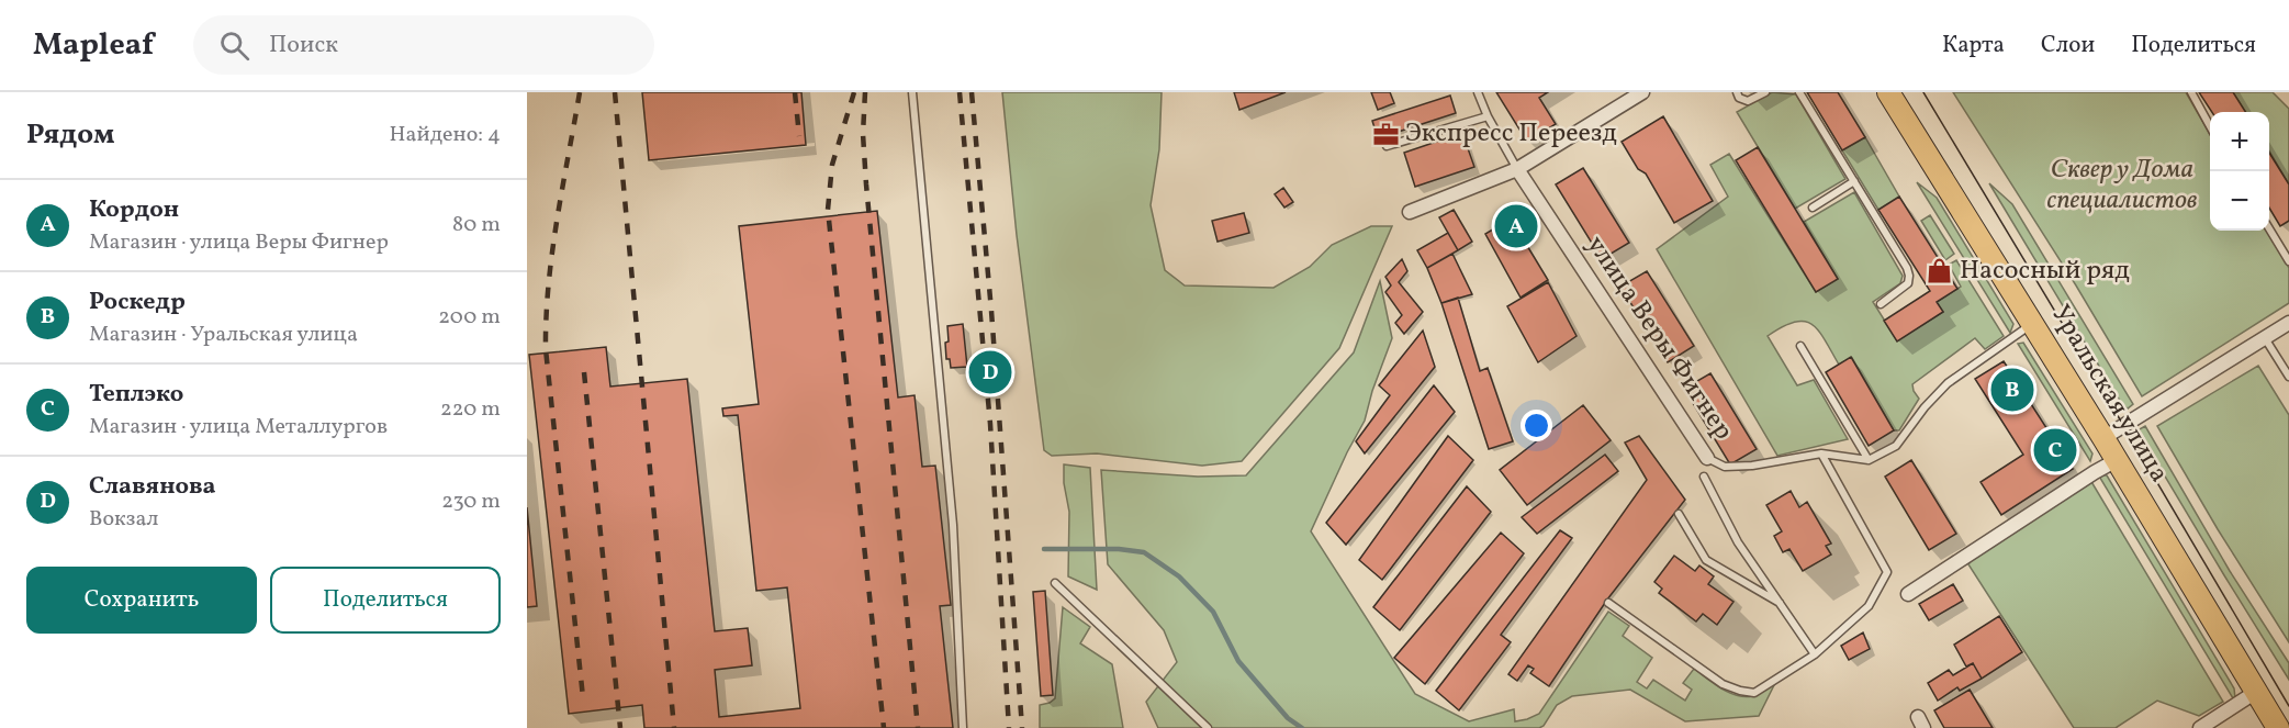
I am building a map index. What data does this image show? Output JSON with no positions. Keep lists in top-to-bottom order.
{
  "streets": {
    "main road": ["Уральская улица"],
    "street": ["улица Веры Фигнер"]
  },
  "parks": ["Сквер у Дома специалистов"],
  "places": {
    "office": ["Экспресс Переезд"],
    "shop": ["Насосный ряд"]
  },
  "page": {
    "header": "Mapleaf",
    "search": "Поиск",
    "nav": ["Карта", "Слои", "Поделиться"],
    "heading": ["Рядом", "Найдено: 4"],
    "map_buttons": ["+", "−"],
    "list": [
      {
        "mark": "A",
        "name": "Кордон",
        "note": "Магазин · улица Веры Фигнер",
        "value": "80 m"
      },
      {
        "mark": "B",
        "name": "Роскедр",
        "note": "Магазин · Уральская улица",
        "value": "200 m"
      },
      {
        "mark": "C",
        "name": "Теплэко",
        "note": "Магазин · улица Металлургов",
        "value": "220 m"
      },
      {
        "mark": "D",
        "name": "Славянова",
        "note": "Вокзал",
        "value": "230 m"
      }
    ],
    "pins": [
      "A",
      "D",
      "B",
      "C"
    ],
    "buttons": ["Сохранить", "Поделиться"]
  }
}
